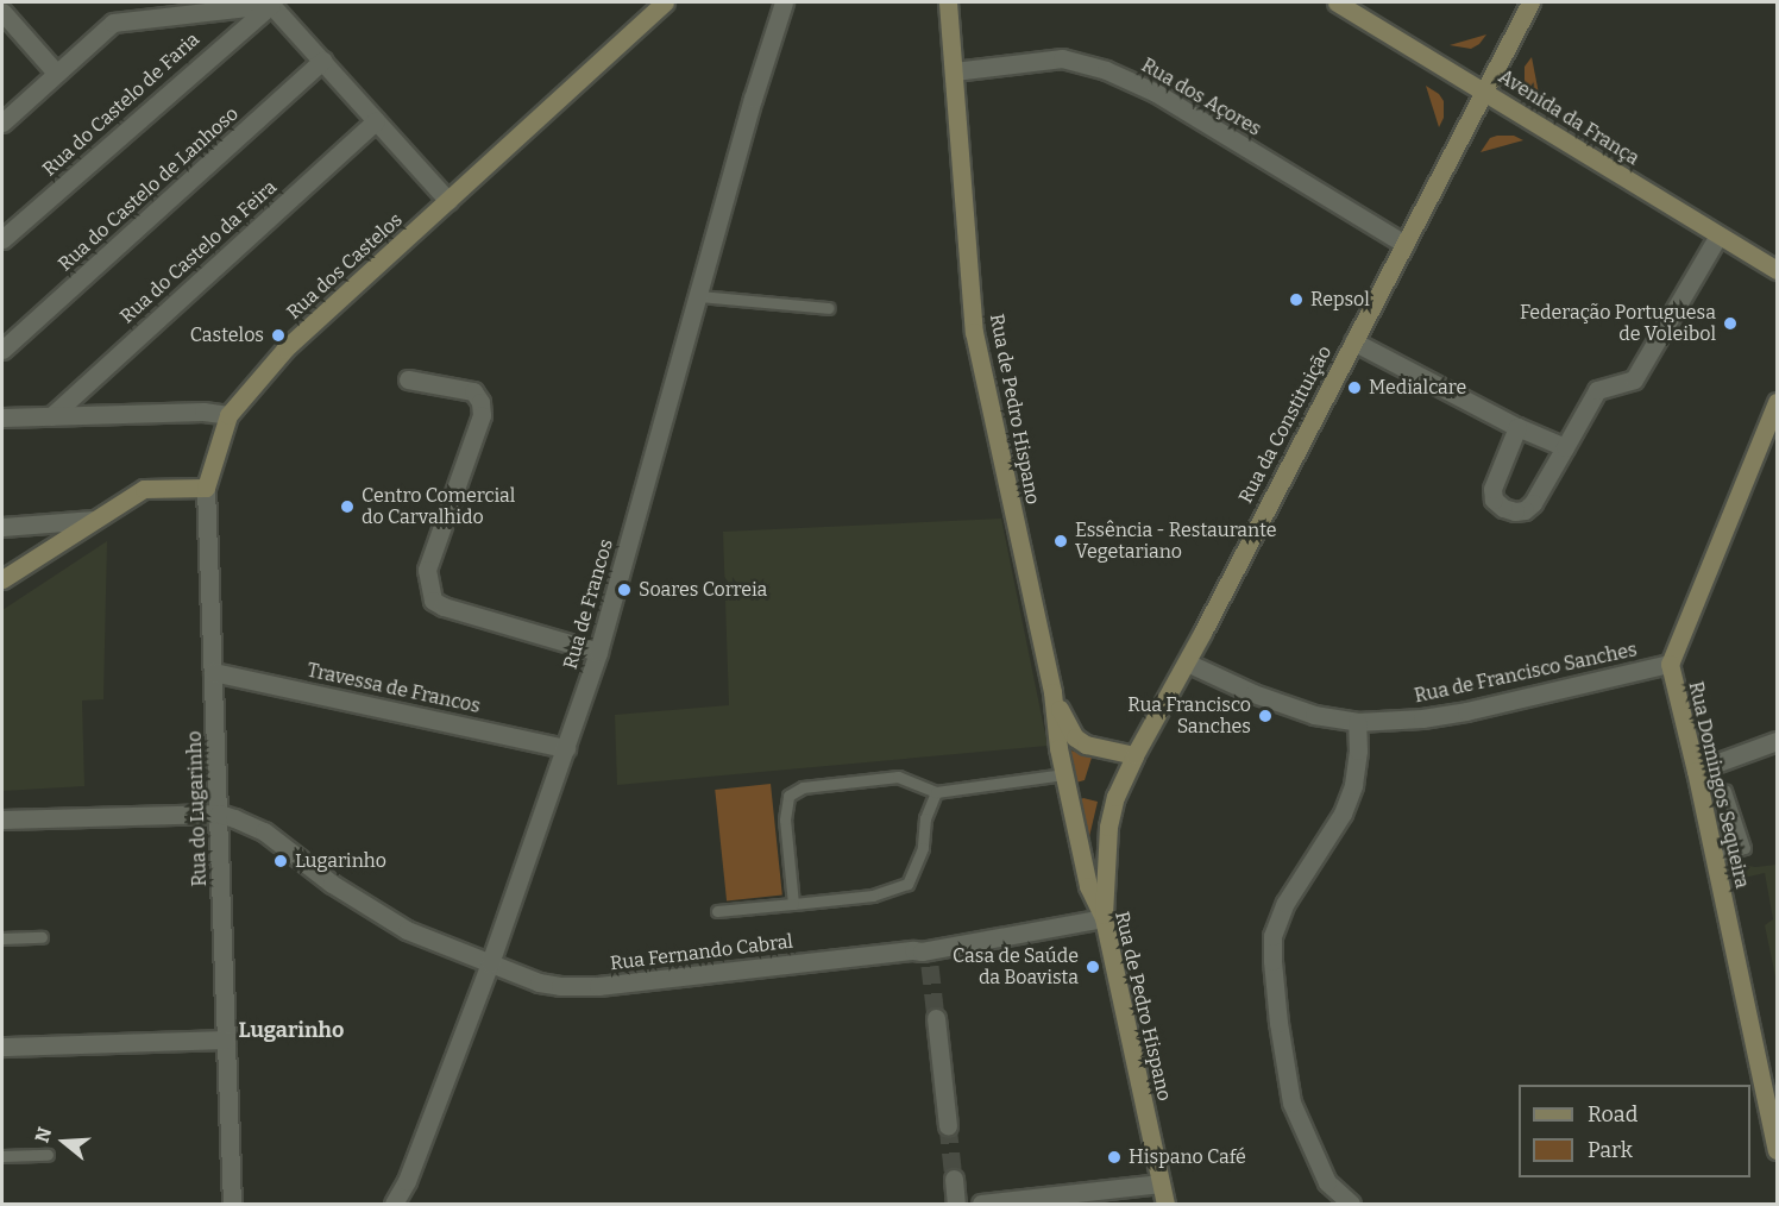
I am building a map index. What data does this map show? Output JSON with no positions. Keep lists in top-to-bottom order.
{
  "streets": {
    "main road": [
      "Avenida da França",
      "Rua dos Castelos",
      "Rua de Pedro Hispano",
      "Rua da Constituição",
      "Rua Domingos Sequeira",
      "Rua do Lugarinho"
    ],
    "street": [
      "Rua dos Açores",
      "Rua do Castelo de Faria",
      "Rua do Castelo de Lanhoso",
      "Rua do Castelo da Feira",
      "Rua de Francos",
      "Rua de Francisco Sanches",
      "Travessa de Francos",
      "Rua Fernando Cabral"
    ]
  },
  "crossings": [
    ["Rua dos Açores", "Rua de Pedro Hispano"],
    ["Rua dos Açores", "Rua da Constituição"],
    ["Avenida da França", "Rua da Constituição"],
    ["Rua dos Castelos", "Rua do Lugarinho"],
    ["Rua de Pedro Hispano", "Rua da Constituição"],
    ["Rua de Pedro Hispano", "Rua Fernando Cabral"],
    ["Rua da Constituição", "Rua de Francisco Sanches"],
    ["Rua da Constituição", "Rua Fernando Cabral"],
    ["Rua de Francos", "Travessa de Francos"],
    ["Rua de Francos", "Rua Fernando Cabral"],
    ["Rua de Francisco Sanches", "Rua Domingos Sequeira"],
    ["Travessa de Francos", "Rua do Lugarinho"],
    ["Rua do Lugarinho", "Rua Fernando Cabral"]
  ],
  "districts": ["Lugarinho"],
  "places": [
    "Repsol",
    "Federação Portuguesa de Voleibol",
    "Castelos",
    "Medialcare",
    "Centro Comercial do Carvalhido",
    "Essência - Restaurante Vegetariano",
    "Soares Correia",
    "Rua Francisco Sanches",
    "Lugarinho",
    "Casa de Saúde da Boavista",
    "Hispano Café"
  ],
  "legend": ["Road", "Park"],
  "north": "left"
}
